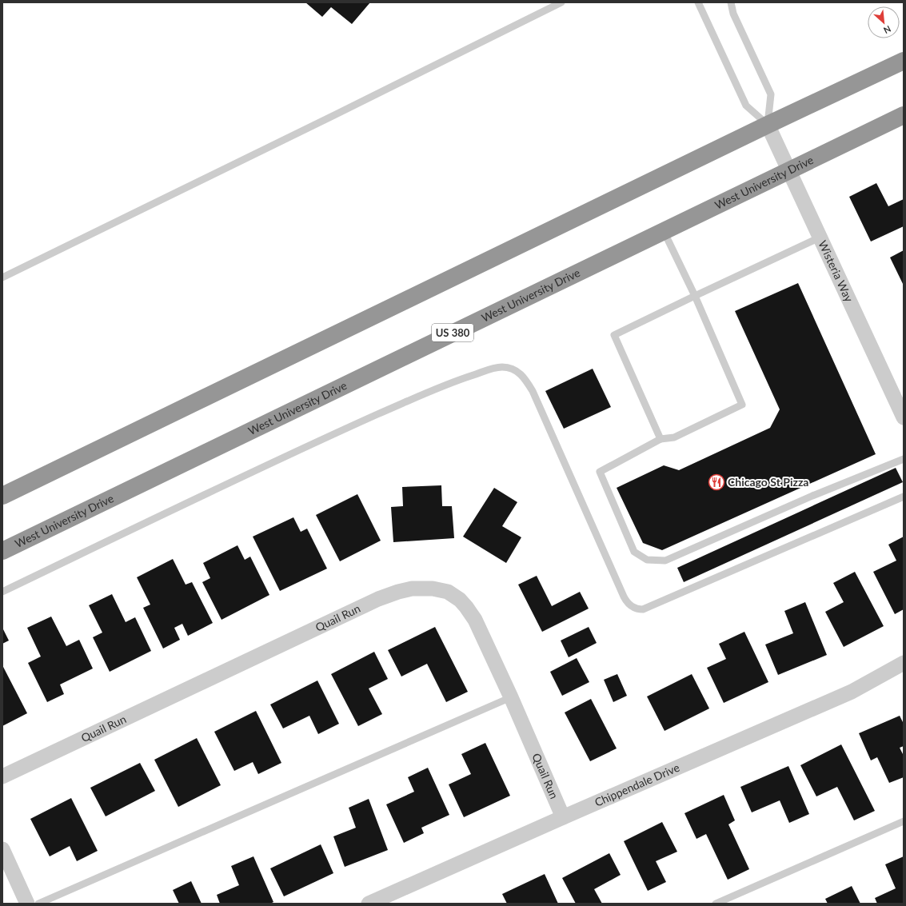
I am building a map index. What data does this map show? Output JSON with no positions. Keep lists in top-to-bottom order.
{
  "streets": {
    "highway": ["West University Drive", "US 380"],
    "street": ["Wisteria Way", "Quail Run", "Chippendale Drive"]
  },
  "crossings": [
    ["West University Drive", "Wisteria Way"],
    ["Quail Run", "Chippendale Drive"]
  ],
  "places": {
    "restaurant": ["Chicago St Pizza"]
  },
  "north": "bottom right"
}
